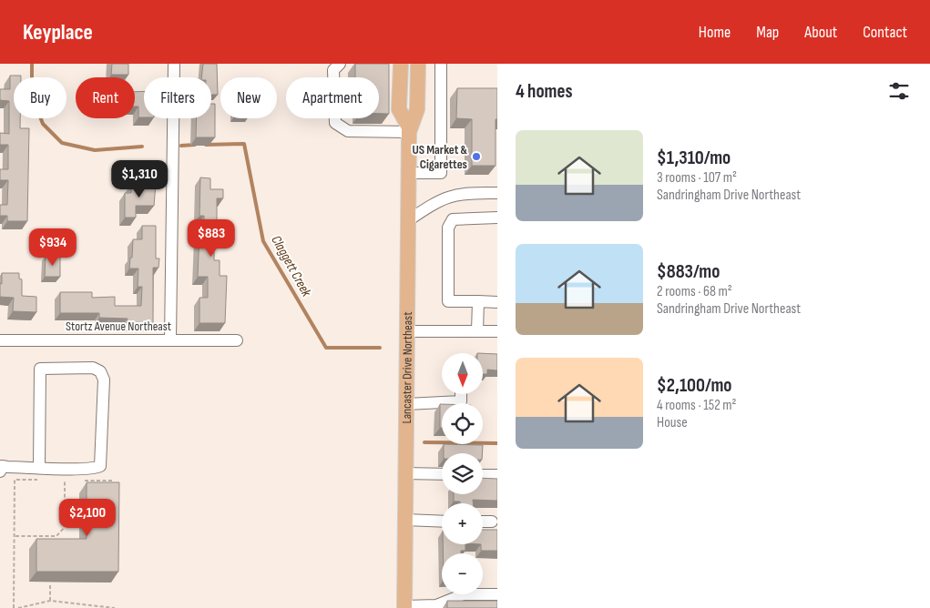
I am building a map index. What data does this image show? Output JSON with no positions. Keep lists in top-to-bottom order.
{
  "streets": {
    "main road": ["Lancaster Drive Northeast"],
    "street": ["Stortz Avenue Northeast"]
  },
  "water": ["Claggett Creek"],
  "places": ["US Market & Cigarettes"],
  "north": "bottom",
  "page": {
    "header": "Keyplace",
    "nav": [
      "Home",
      "Map",
      "About",
      "Contact"
    ],
    "heading": "4 homes",
    "chip": [
      "Buy",
      "Rent",
      "Filters",
      "New",
      "Apartment"
    ],
    "list": [
      {
        "name": "$1,310/mo",
        "note": "3 rooms · 107 m² · Sandringham Drive Northeast"
      },
      {
        "name": "$883/mo",
        "note": "2 rooms · 68 m² · Sandringham Drive Northeast"
      },
      {
        "name": "$2,100/mo",
        "note": "4 rooms · 152 m² · House"
      }
    ],
    "price": [
      "$1,310",
      "$883",
      "$934",
      "$2,100"
    ],
    "map_buttons": ["+", "−"]
  }
}
